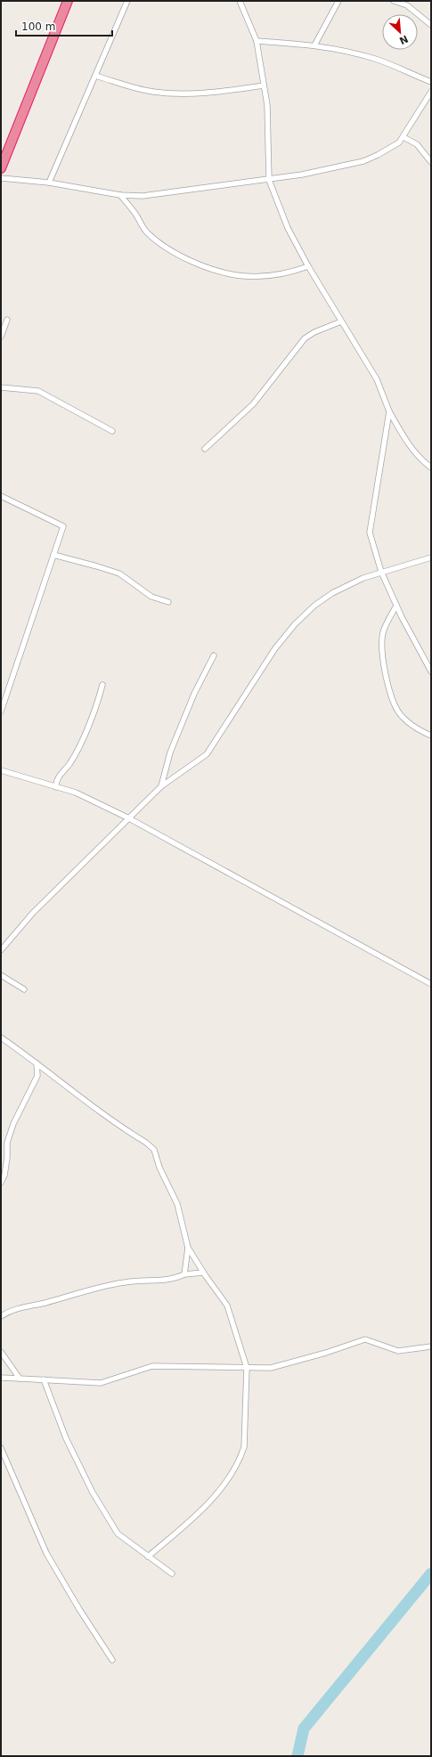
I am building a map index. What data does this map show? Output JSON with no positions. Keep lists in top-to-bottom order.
{
  "scale_bar": "100 m",
  "north": "bottom right"
}
